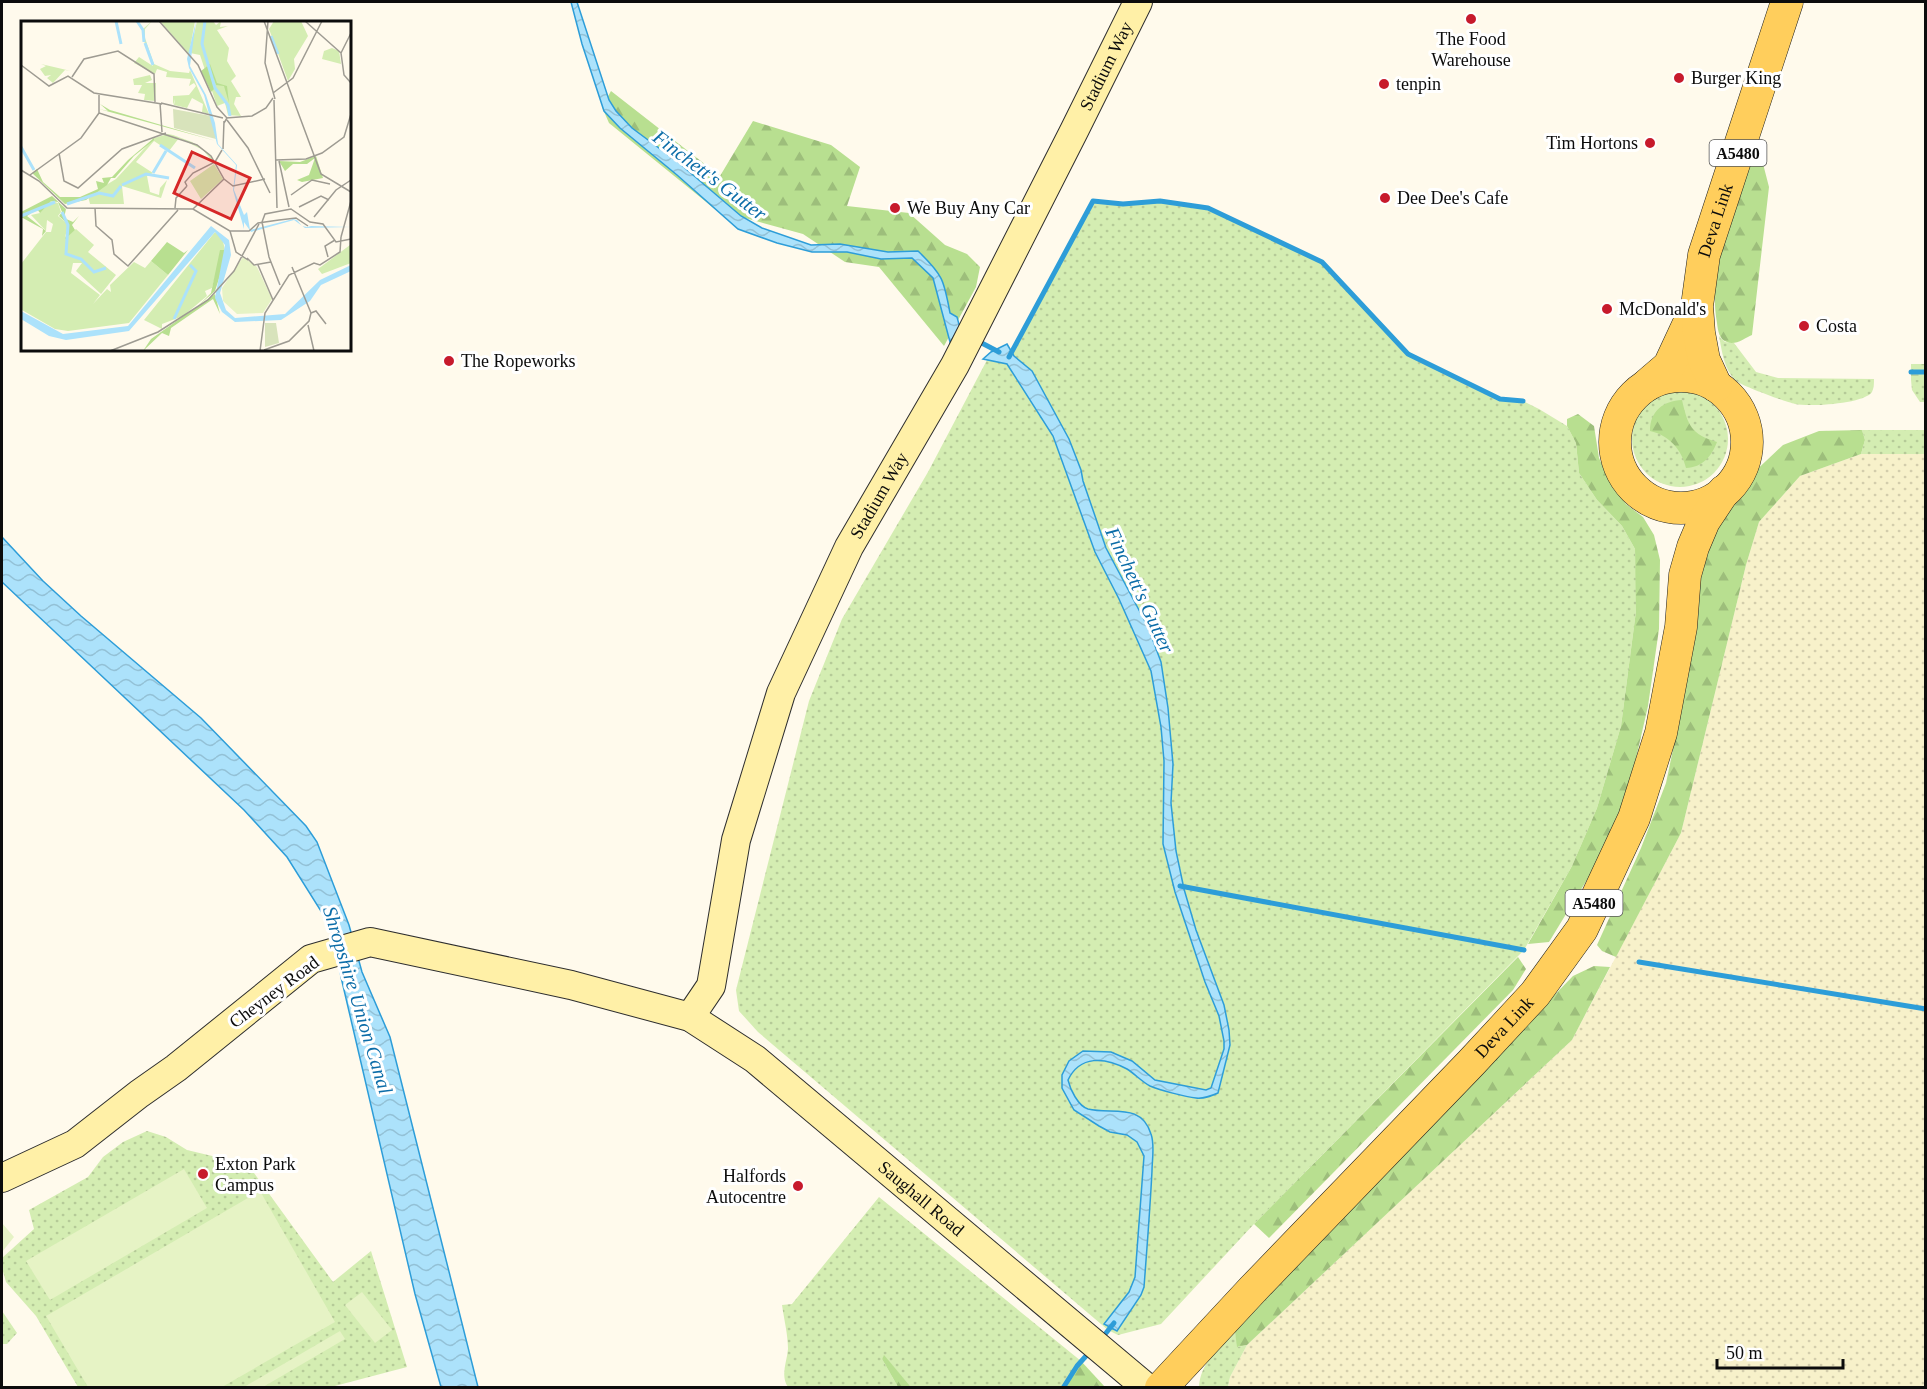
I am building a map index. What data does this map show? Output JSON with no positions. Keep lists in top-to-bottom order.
{
  "streets": {
    "main road": ["A5480", "Deva Link"],
    "street": ["Stadium Way", "Cheyney Road", "Saughall Road"]
  },
  "crossings": [
    ["Stadium Way", "Cheyney Road"],
    ["Stadium Way", "Saughall Road"],
    ["A5480", "Deva Link"],
    ["Cheyney Road", "Saughall Road"]
  ],
  "water": ["Finchett's Gutter", "Shropshire Union Canal"],
  "places": [
    "The Food Warehouse",
    "Burger King",
    "tenpin",
    "Tim Hortons",
    "Dee Dee's Cafe",
    "We Buy Any Car",
    "McDonald's",
    "Costa",
    "The Ropeworks",
    "Exton Park Campus",
    "Halfords Autocentre"
  ],
  "scale_bar": "50 m"
}
